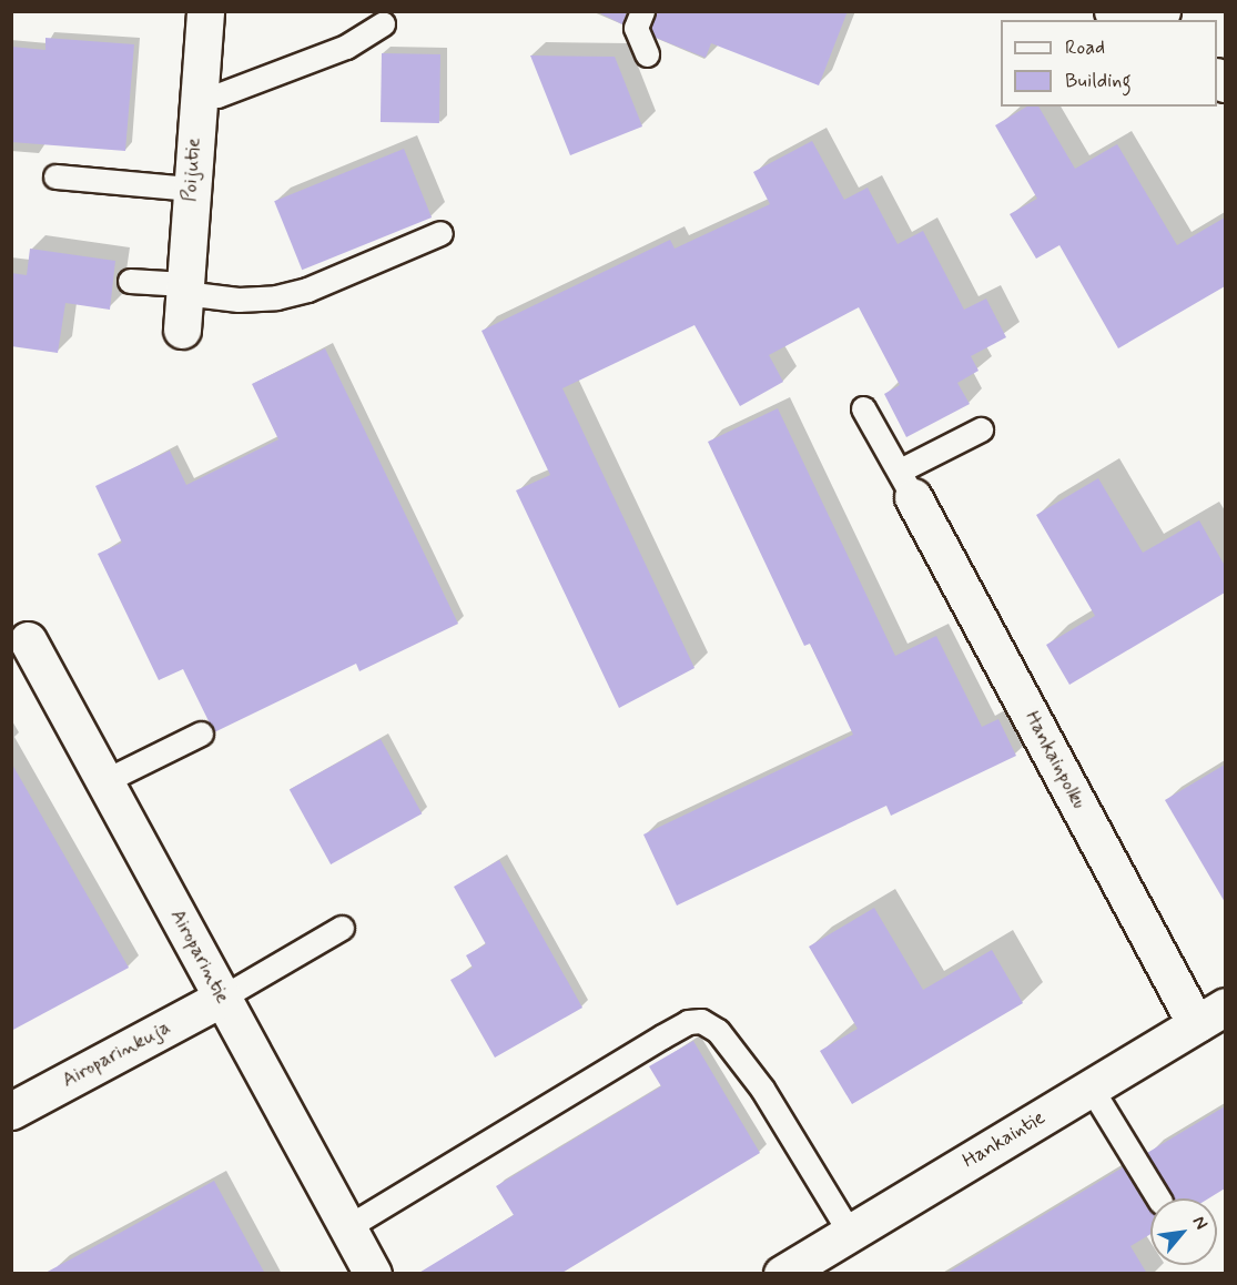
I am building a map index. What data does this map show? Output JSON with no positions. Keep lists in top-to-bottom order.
{
  "streets": {
    "street": [
      "Poijutie",
      "Hankainpolku",
      "Airoparintie",
      "Airoparinkuja",
      "Hankaintie"
    ]
  },
  "crossings": [
    ["Hankainpolku", "Hankaintie"],
    ["Airoparintie", "Airoparinkuja"]
  ],
  "legend": ["Road", "Building"],
  "north": "top right"
}
